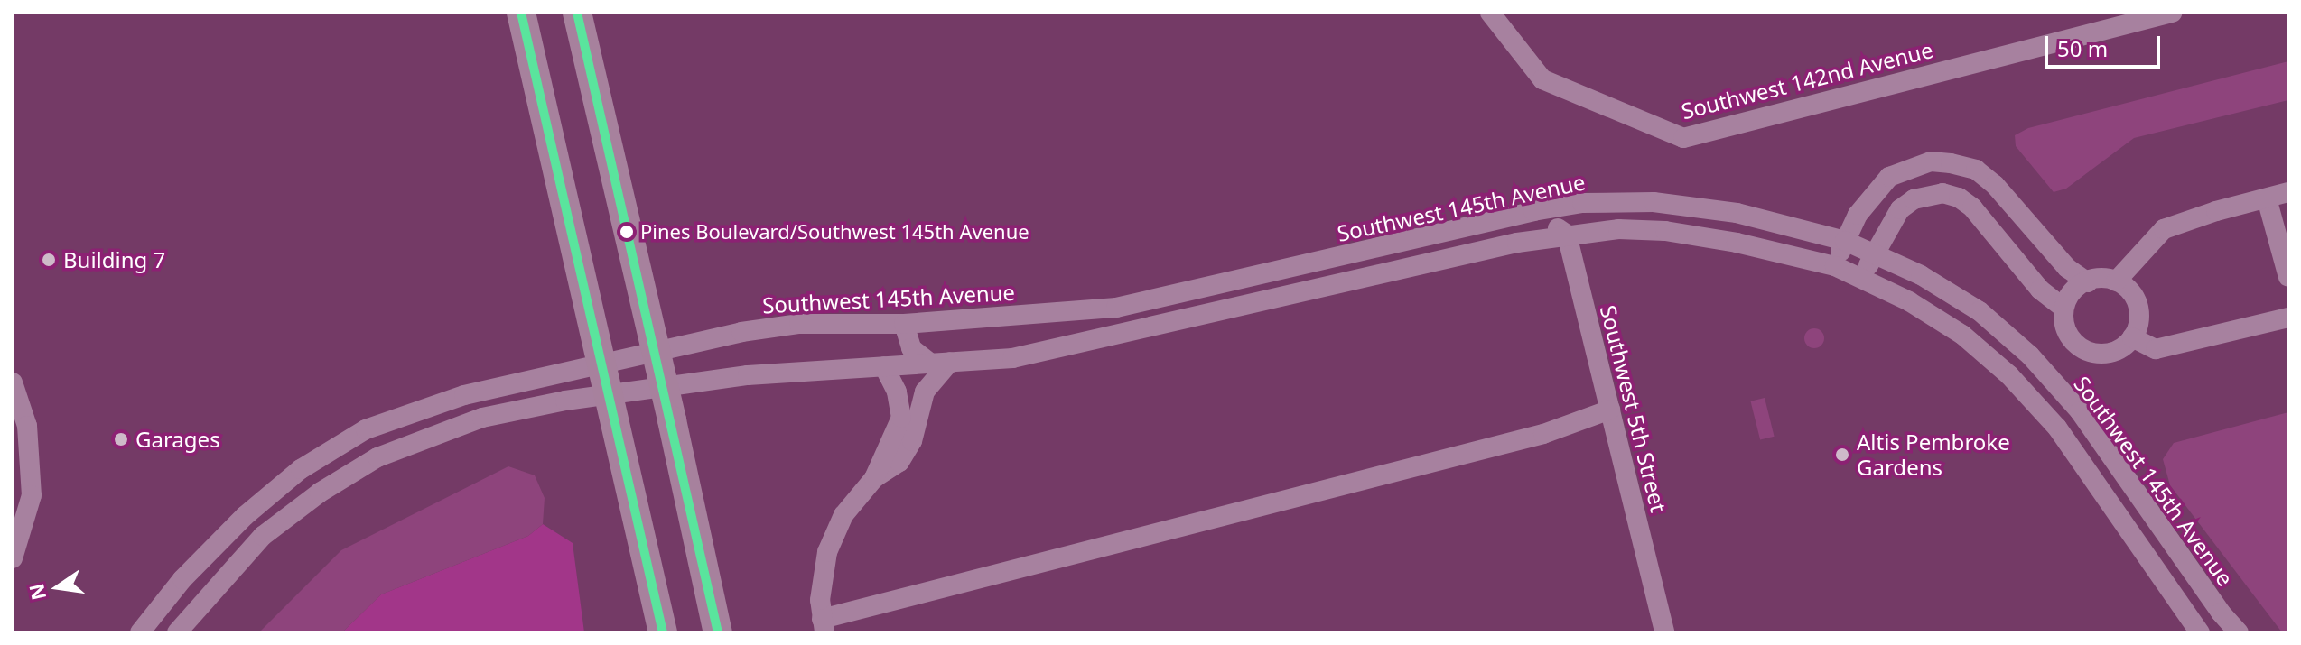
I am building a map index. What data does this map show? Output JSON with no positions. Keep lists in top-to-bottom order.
{
  "streets": {
    "street": ["Southwest 142nd Avenue", "Southwest 145th Avenue", "Southwest 5th Street"]
  },
  "places": [
    "Pines Boulevard/Southwest 145th Avenue",
    "Building 7",
    "Garages",
    "Altis Pembroke Gardens"
  ],
  "lines": ["transit line 7"],
  "scale_bar": "50 m",
  "north": "left"
}
